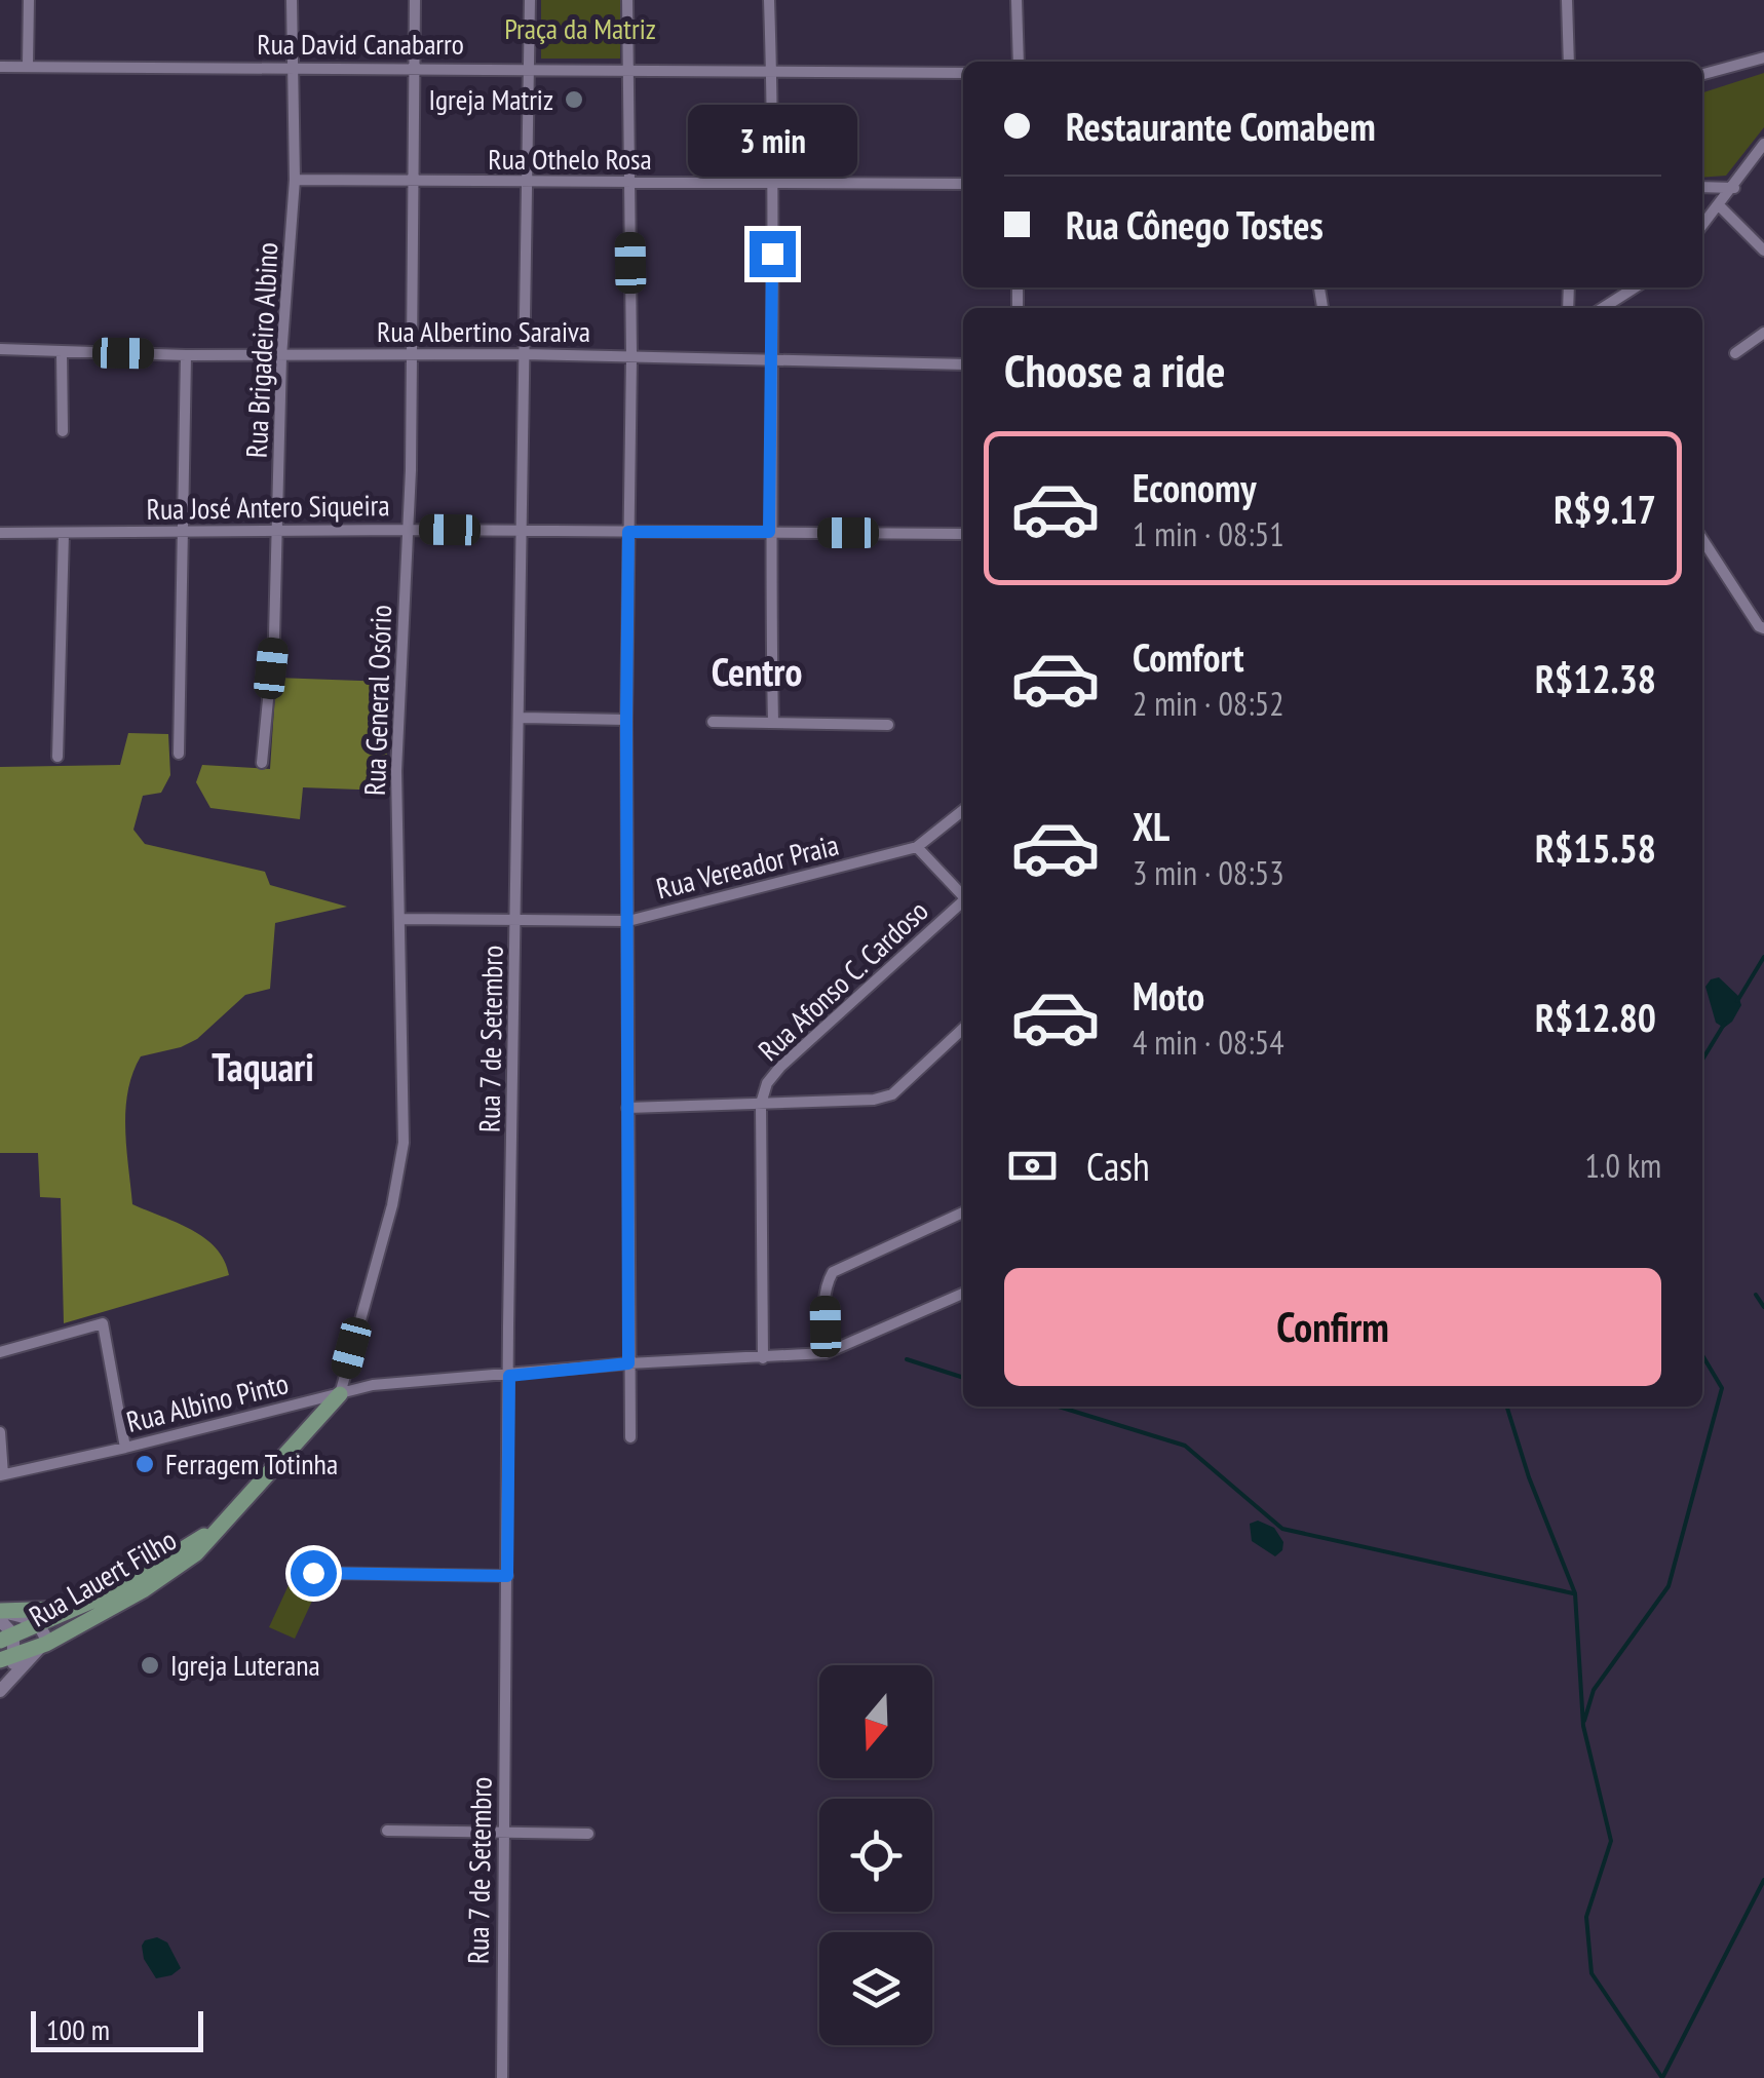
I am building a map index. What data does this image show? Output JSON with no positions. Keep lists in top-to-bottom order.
{
  "streets": {
    "main road": ["Rua Lauert Filho"],
    "street": [
      "Rua David Canabarro",
      "Rua Othelo Rosa",
      "Rua Albertino Saraiva",
      "Rua Brigadeiro Albino",
      "Rua José Antero Siqueira",
      "Rua General Osório",
      "Rua Vereador Praia",
      "Rua Afonso C. Cardoso",
      "Rua 7 de Setembro",
      "Rua Albino Pinto"
    ]
  },
  "crossings": [
    ["Rua David Canabarro", "Rua Brigadeiro Albino"],
    ["Rua David Canabarro", "Rua General Osório"],
    ["Rua David Canabarro", "Rua 7 de Setembro"],
    ["Rua Othelo Rosa", "Rua Brigadeiro Albino"],
    ["Rua Othelo Rosa", "Rua General Osório"],
    ["Rua Othelo Rosa", "Rua 7 de Setembro"],
    ["Rua Albertino Saraiva", "Rua Brigadeiro Albino"],
    ["Rua Albertino Saraiva", "Rua General Osório"],
    ["Rua Albertino Saraiva", "Rua 7 de Setembro"],
    ["Rua Brigadeiro Albino", "Rua José Antero Siqueira"],
    ["Rua José Antero Siqueira", "Rua General Osório"],
    ["Rua José Antero Siqueira", "Rua 7 de Setembro"],
    ["Rua General Osório", "Rua Vereador Praia"],
    ["Rua General Osório", "Rua Albino Pinto"],
    ["Rua General Osório", "Rua Lauert Filho"],
    ["Rua Vereador Praia", "Rua 7 de Setembro"],
    ["Rua 7 de Setembro", "Rua Albino Pinto"],
    ["Rua Albino Pinto", "Rua Lauert Filho"]
  ],
  "districts": ["Centro", "Taquari"],
  "parks": ["Praça da Matriz"],
  "places": ["Igreja Matriz", "Ferragem Totinha", "Igreja Luterana"],
  "scale_bar": "100 m",
  "north": "bottom",
  "page": {
    "banner": ["Restaurante Comabem", "Rua Cônego Tostes"],
    "bubble": "3 min",
    "heading": "Choose a ride",
    "list": [
      {
        "name": "Economy",
        "note": "1 min · 08:51",
        "value": "R$9.17"
      },
      {
        "name": "Comfort",
        "note": "2 min · 08:52",
        "value": "R$12.38"
      },
      {
        "name": "XL",
        "note": "3 min · 08:53",
        "value": "R$15.58"
      },
      {
        "name": "Moto",
        "note": "4 min · 08:54",
        "value": "R$12.80"
      }
    ],
    "pay": ["Cash", "1.0 km"],
    "buttons": "Confirm",
    "scale": "100 m"
  }
}
